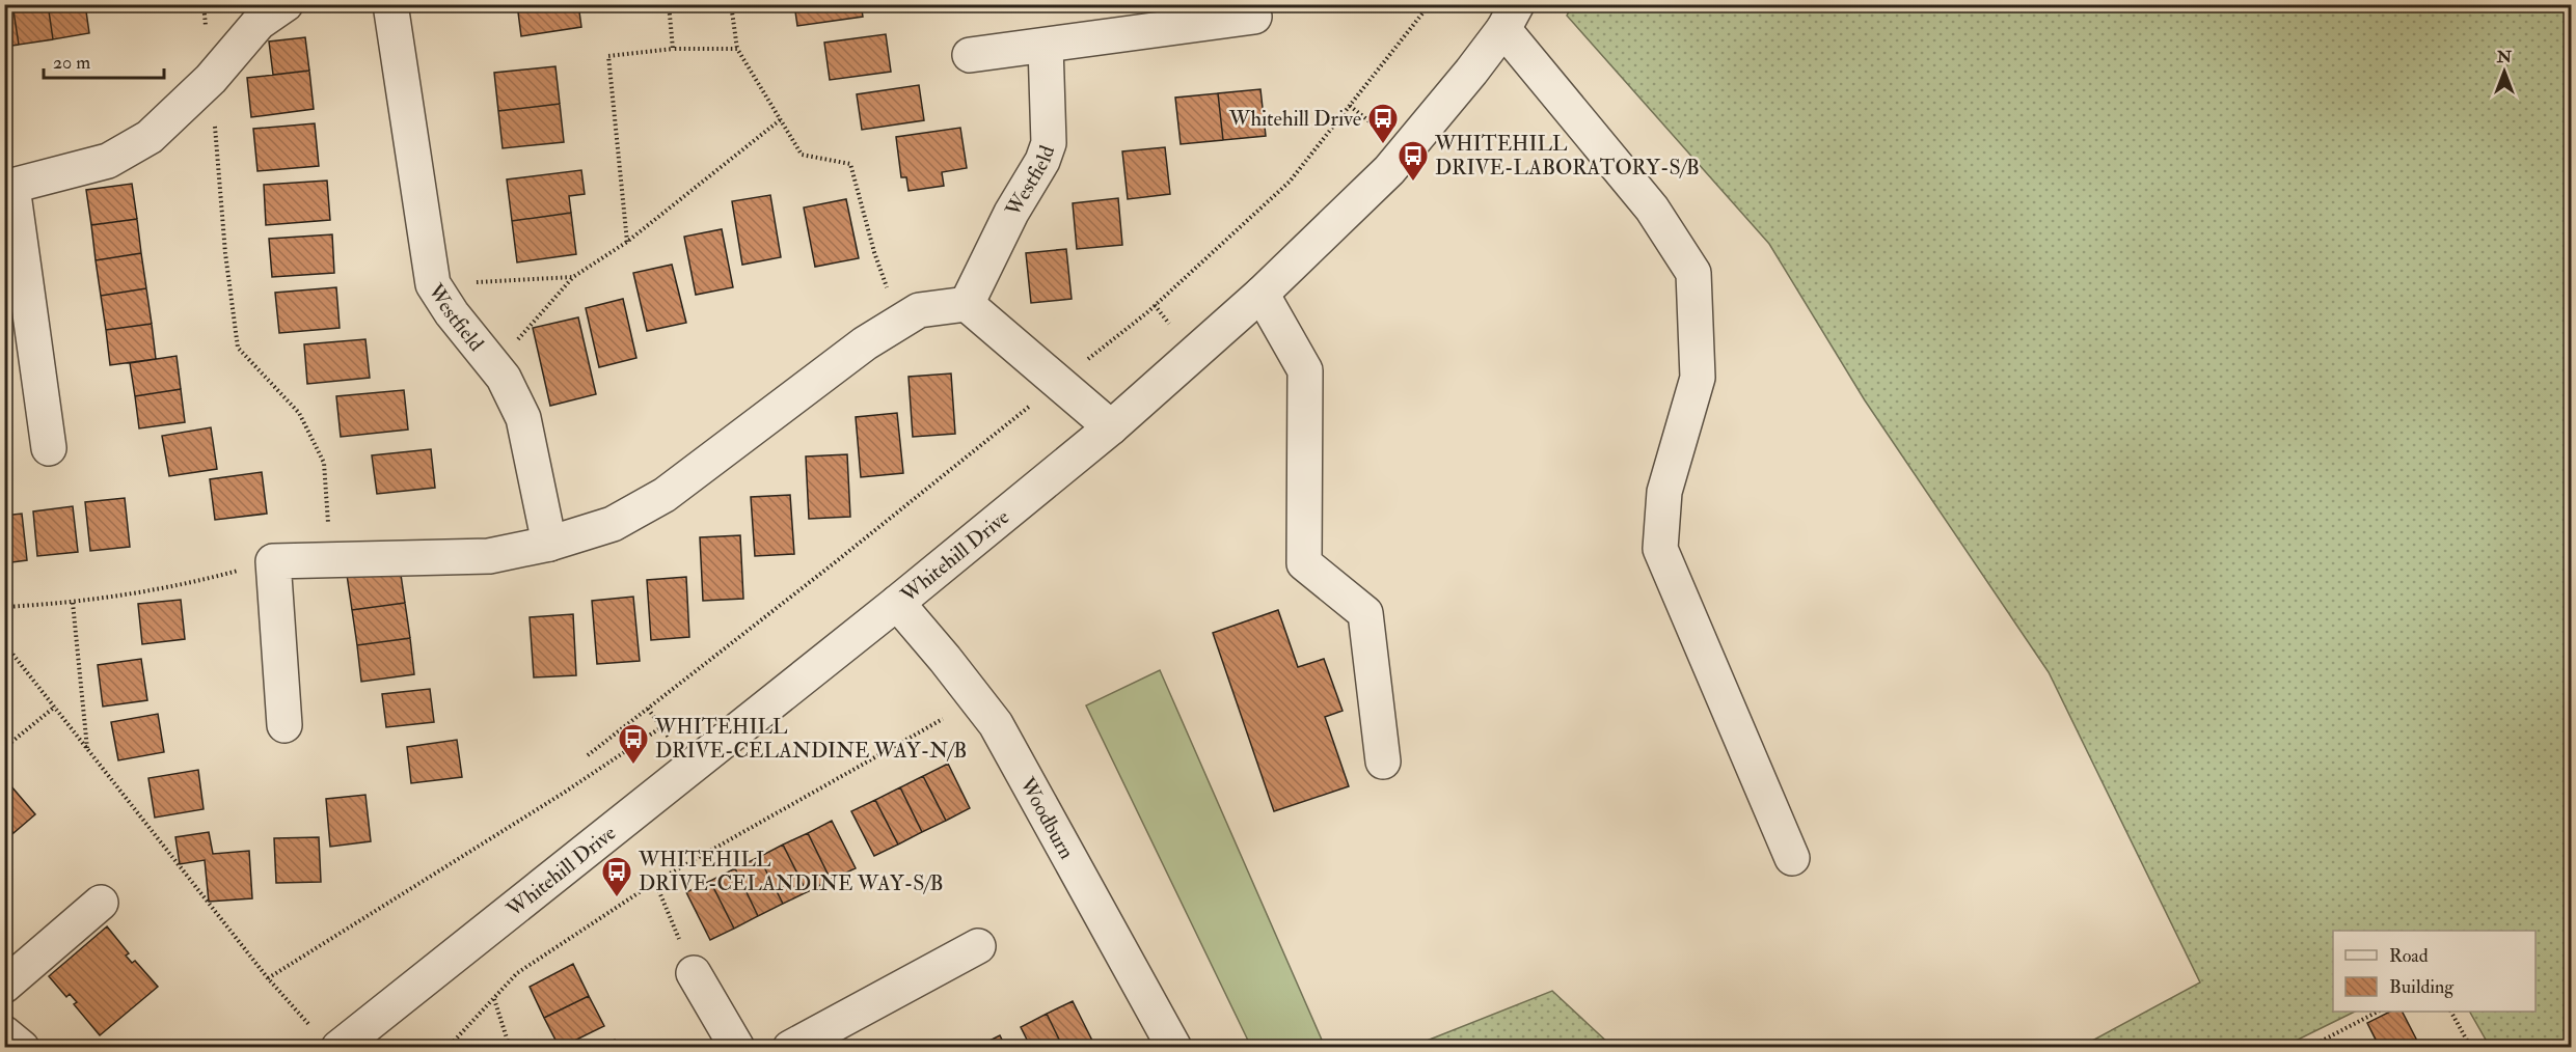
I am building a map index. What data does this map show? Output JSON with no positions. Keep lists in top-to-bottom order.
{
  "streets": {
    "street": ["Westfield", "Whitehill Drive", "Woodburn"]
  },
  "crossings": [
    ["Whitehill Drive", "Woodburn"]
  ],
  "places": {
    "bus stop": [
      "Whitehill Drive",
      "WHITEHILL DRIVE-LABORATORY-S/B",
      "WHITEHILL DRIVE-CELANDINE WAY-N/B",
      "WHITEHILL DRIVE-CELANDINE WAY-S/B"
    ]
  },
  "legend": ["Road", "Building"],
  "scale_bar": "20 m",
  "north": "top"
}
